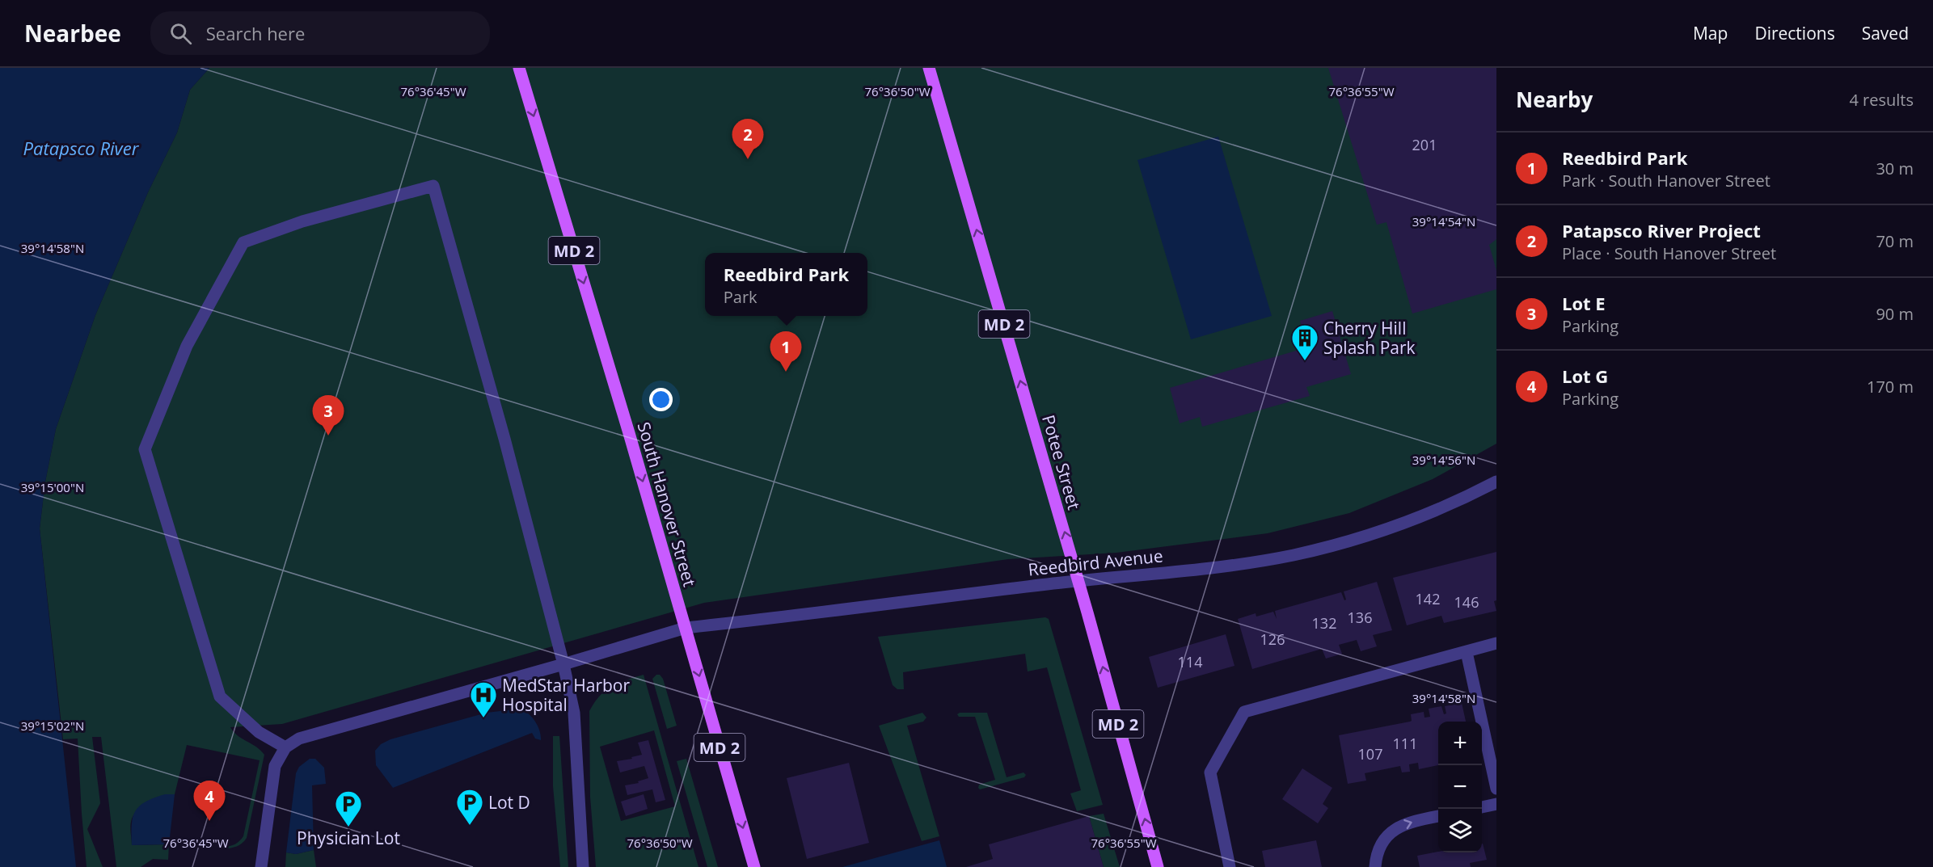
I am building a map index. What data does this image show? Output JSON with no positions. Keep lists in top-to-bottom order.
{
  "streets": {
    "main road": ["MD 2", "Potee Street", "South Hanover Street"],
    "street": ["Reedbird Avenue"]
  },
  "crossings": [
    ["Potee Street", "Reedbird Avenue"],
    ["South Hanover Street", "Reedbird Avenue"]
  ],
  "one_way": ["Potee Street", "South Hanover Street"],
  "water": ["Patapsco River"],
  "places": {
    "building": ["Cherry Hill Splash Park"],
    "hospital": ["MedStar Harbor Hospital"],
    "parking": ["Lot D", "Physician Lot"]
  },
  "house_numbers": [
    "201",
    "142",
    "146",
    "136",
    "132",
    "126",
    "114",
    "111",
    "107"
  ],
  "page": {
    "header": "Nearbee",
    "search": "Search here",
    "nav": ["Map", "Directions", "Saved"],
    "heading": ["Nearby", "4 results"],
    "pins": [
      "2",
      "1",
      "3",
      "4"
    ],
    "list": [
      {
        "mark": "1",
        "name": "Reedbird Park",
        "note": "Park · South Hanover Street",
        "value": "30 m"
      },
      {
        "mark": "2",
        "name": "Patapsco River Project",
        "note": "Place · South Hanover Street",
        "value": "70 m"
      },
      {
        "mark": "3",
        "name": "Lot E",
        "note": "Parking",
        "value": "90 m"
      },
      {
        "mark": "4",
        "name": "Lot G",
        "note": "Parking",
        "value": "170 m"
      }
    ],
    "popup": ["Reedbird Park", "Park"],
    "map_buttons": ["+", "−"]
  },
  "coordinates": [
    "76°36'45\"W",
    "76°36'50\"W",
    "76°36'55\"W",
    "39°14'54\"N",
    "39°14'58\"N",
    "39°14'56\"N",
    "39°15'00\"N",
    "39°15'02\"N"
  ]
}
